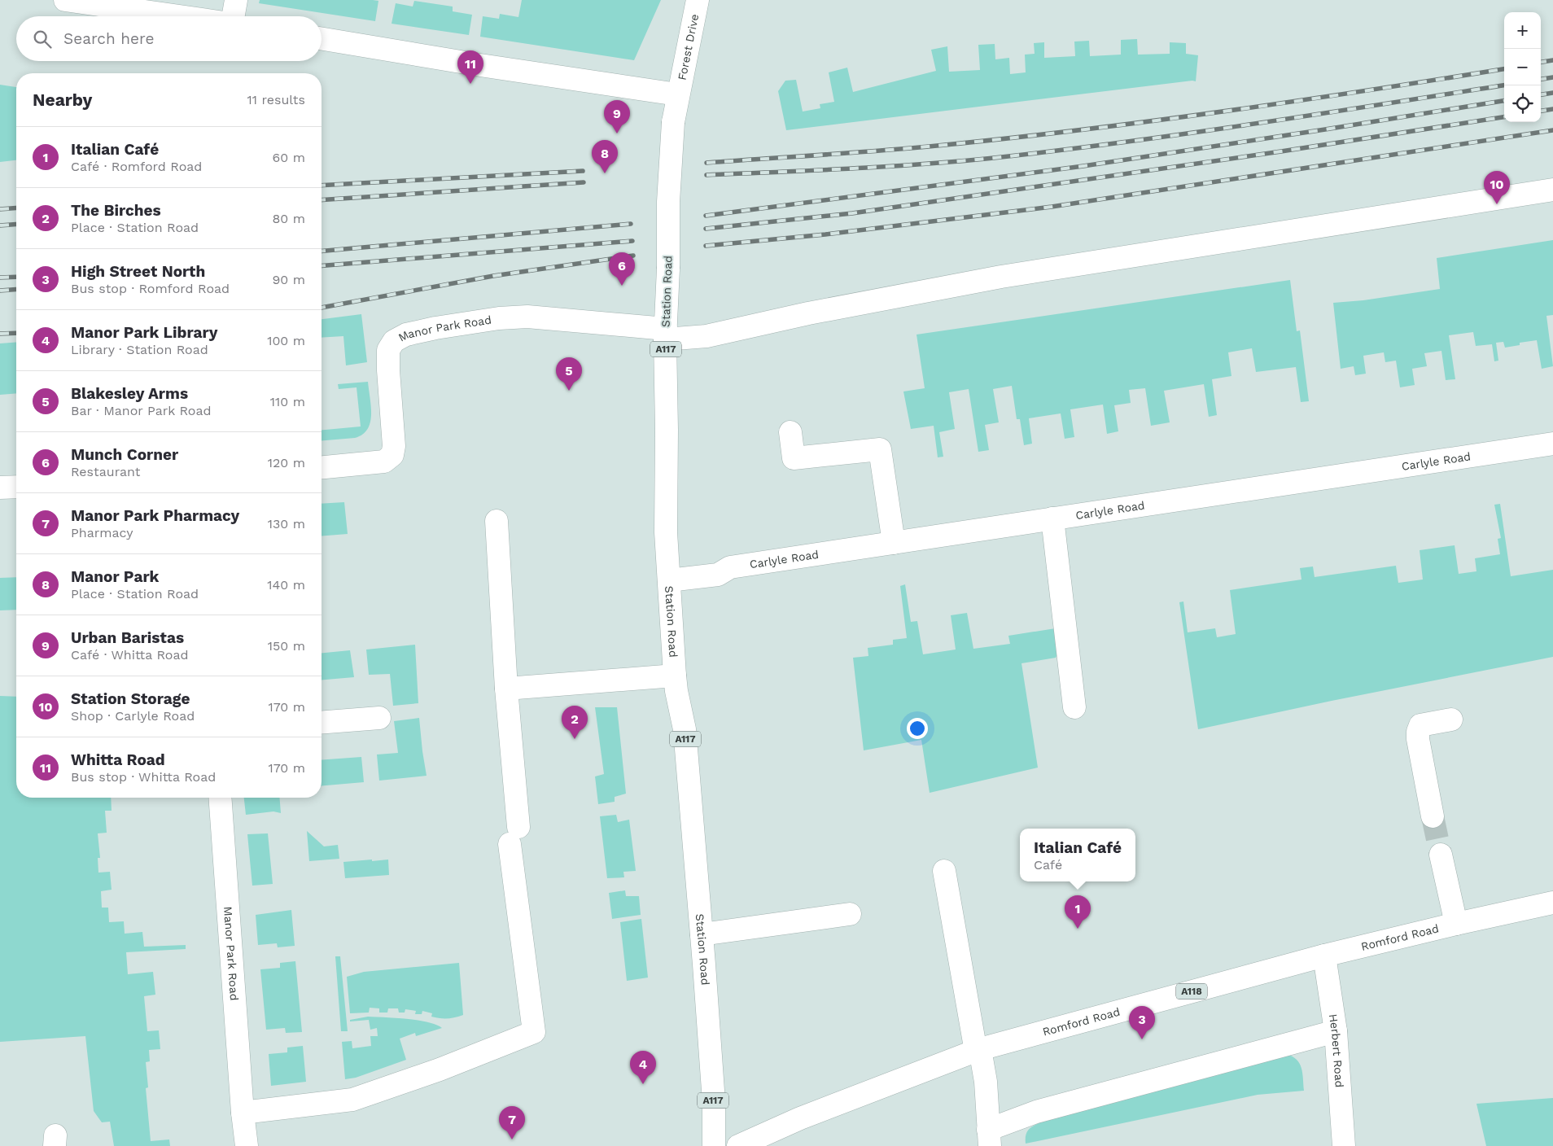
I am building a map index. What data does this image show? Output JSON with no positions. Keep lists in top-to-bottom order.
{
  "streets": {
    "street": [
      "Forest Drive",
      "Station Road",
      "Manor Park Road",
      "A117",
      "Carlyle Road",
      "Romford Road",
      "A118",
      "Herbert Road"
    ]
  },
  "crossings": [
    ["Forest Drive", "Station Road"],
    ["Station Road", "Manor Park Road"],
    ["Station Road", "Carlyle Road"],
    ["Romford Road", "Herbert Road"]
  ],
  "page": {
    "map_buttons": ["+", "−"],
    "search": "Search here",
    "pins": [
      "11",
      "9",
      "8",
      "10",
      "6",
      "5",
      "2",
      "1",
      "3",
      "4",
      "7"
    ],
    "heading": ["Nearby", "11 results"],
    "list": [
      {
        "mark": "1",
        "name": "Italian Café",
        "note": "Café · Romford Road",
        "value": "60 m"
      },
      {
        "mark": "2",
        "name": "The Birches",
        "note": "Place · Station Road",
        "value": "80 m"
      },
      {
        "mark": "3",
        "name": "High Street North",
        "note": "Bus stop · Romford Road",
        "value": "90 m"
      },
      {
        "mark": "4",
        "name": "Manor Park Library",
        "note": "Library · Station Road",
        "value": "100 m"
      },
      {
        "mark": "5",
        "name": "Blakesley Arms",
        "note": "Bar · Manor Park Road",
        "value": "110 m"
      },
      {
        "mark": "6",
        "name": "Munch Corner",
        "note": "Restaurant",
        "value": "120 m"
      },
      {
        "mark": "7",
        "name": "Manor Park Pharmacy",
        "note": "Pharmacy",
        "value": "130 m"
      },
      {
        "mark": "8",
        "name": "Manor Park",
        "note": "Place · Station Road",
        "value": "140 m"
      },
      {
        "mark": "9",
        "name": "Urban Baristas",
        "note": "Café · Whitta Road",
        "value": "150 m"
      },
      {
        "mark": "10",
        "name": "Station Storage",
        "note": "Shop · Carlyle Road",
        "value": "170 m"
      },
      {
        "mark": "11",
        "name": "Whitta Road",
        "note": "Bus stop · Whitta Road",
        "value": "170 m"
      }
    ],
    "popup": ["Italian Café", "Café"]
  }
}
